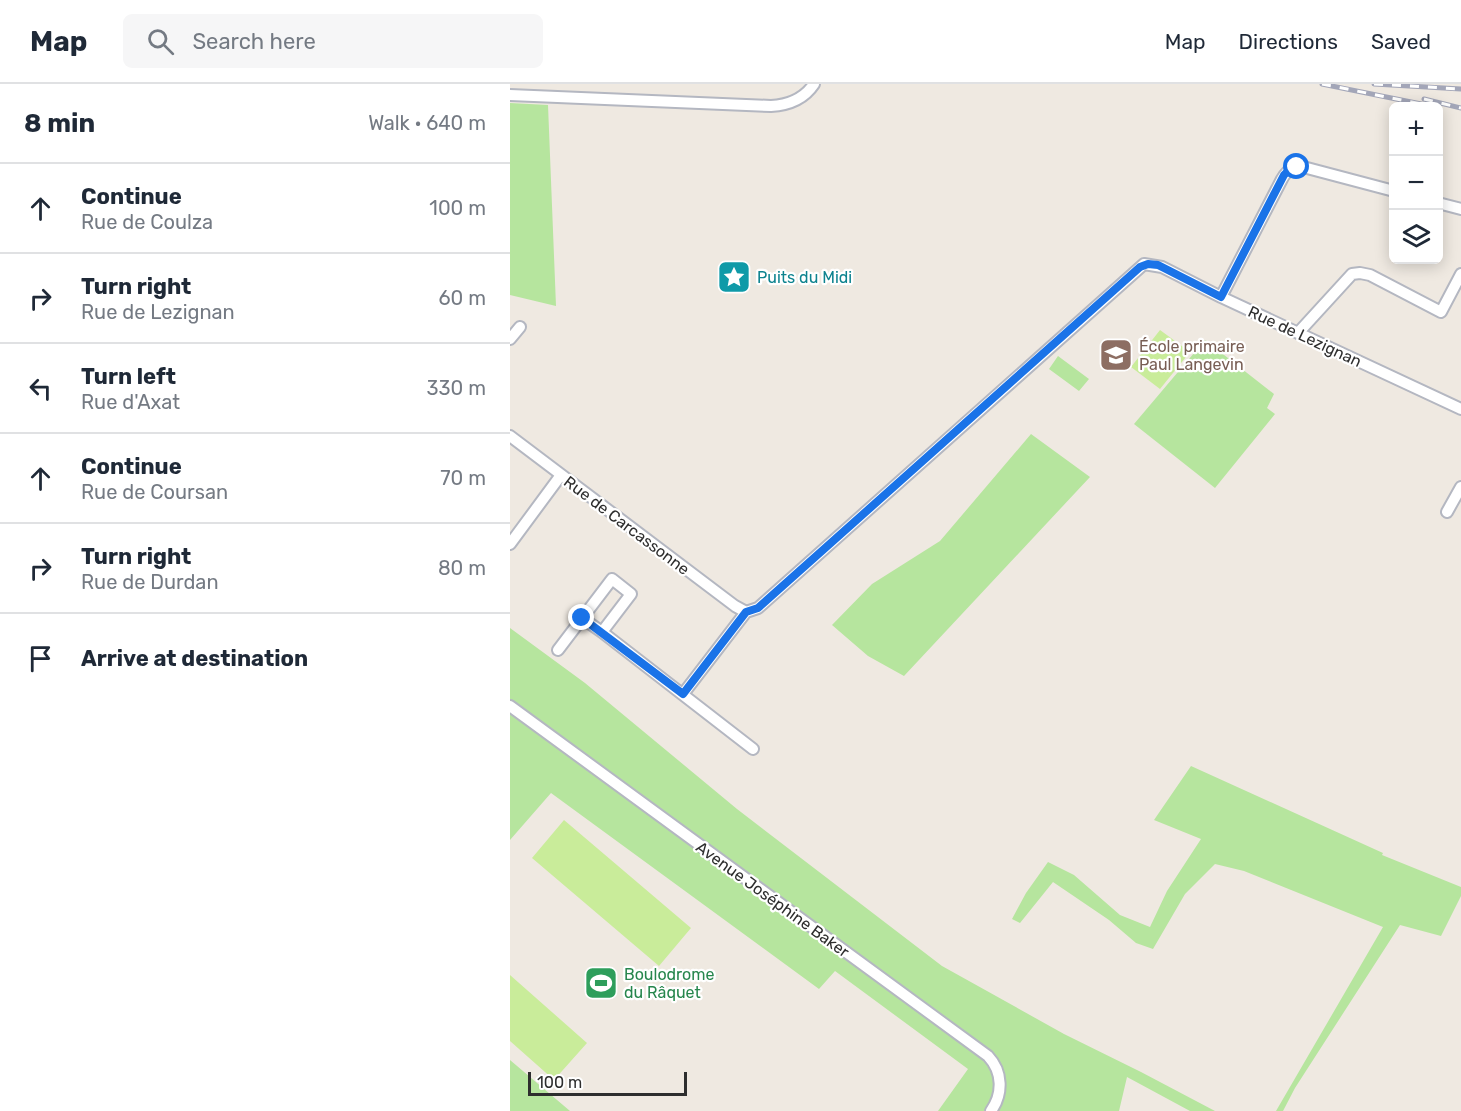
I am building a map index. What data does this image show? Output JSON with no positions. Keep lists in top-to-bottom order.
{
  "streets": {
    "street": ["Rue de Lezignan", "Rue de Carcassonne", "Avenue Joséphine Baker"]
  },
  "crossings": [
    ["Rue de Lezignan", "Rue de Carcassonne"]
  ],
  "places": {
    "place": ["Puits du Midi"],
    "school or university": ["École primaire Paul Langevin"],
    "sports": ["Boulodrome du Râquet"]
  },
  "scale_bar": "100 m",
  "page": {
    "header": "Map",
    "search": "Search here",
    "nav": ["Map", "Directions", "Saved"],
    "heading": ["8 min", "Walk · 640 m"],
    "map_buttons": ["+", "−"],
    "list": [
      ["Continue", "Rue de Coulza", "100 m"],
      ["Turn right", "Rue de Lezignan", "60 m"],
      ["Turn left", "Rue d'Axat", "330 m"],
      ["Continue", "Rue de Coursan", "70 m"],
      ["Turn right", "Rue de Durdan", "80 m"],
      "Arrive at destination"
    ],
    "scale": "100 m"
  }
}
